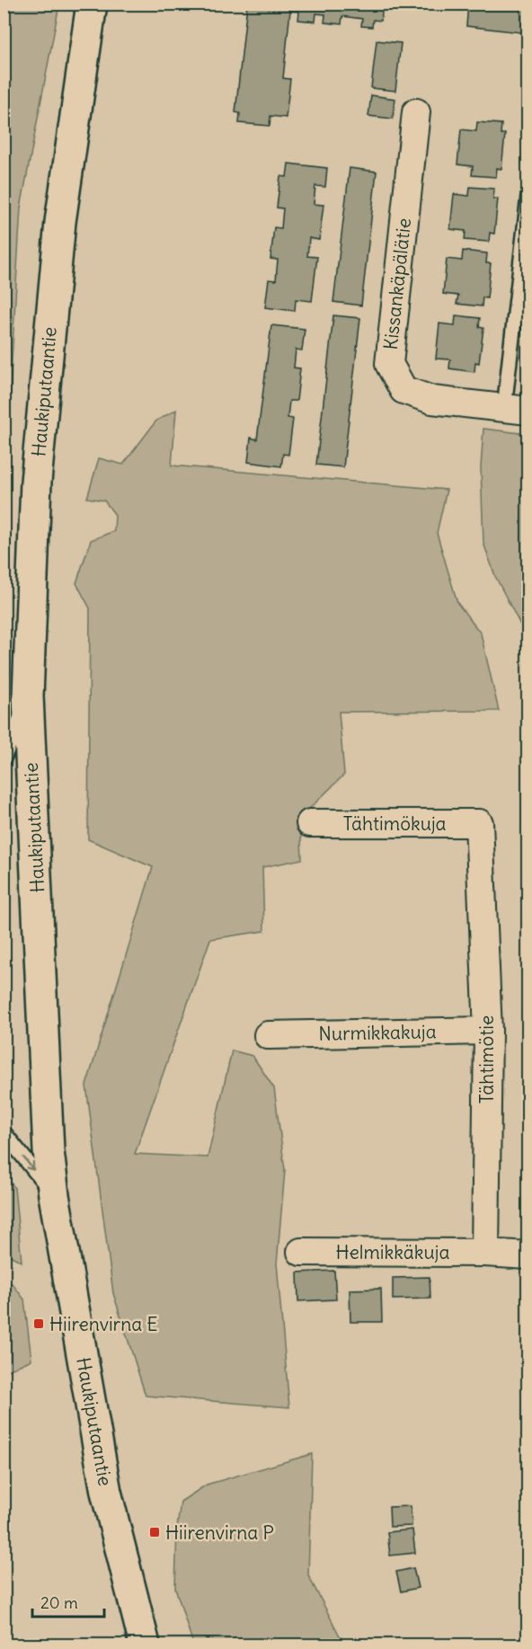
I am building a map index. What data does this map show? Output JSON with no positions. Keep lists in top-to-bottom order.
{
  "streets": {
    "main road": ["Haukiputaantie"],
    "street": [
      "Kissankäpälätie",
      "Tähtimökuja",
      "Nurmikkakuja",
      "Tähtimötie",
      "Helmikkäkuja"
    ]
  },
  "crossings": [
    ["Tähtimökuja", "Tähtimötie"],
    ["Nurmikkakuja", "Tähtimötie"],
    ["Tähtimötie", "Helmikkäkuja"]
  ],
  "places": {
    "transit": ["Hiirenvirna E", "Hiirenvirna P"]
  },
  "scale_bar": "20 m"
}
